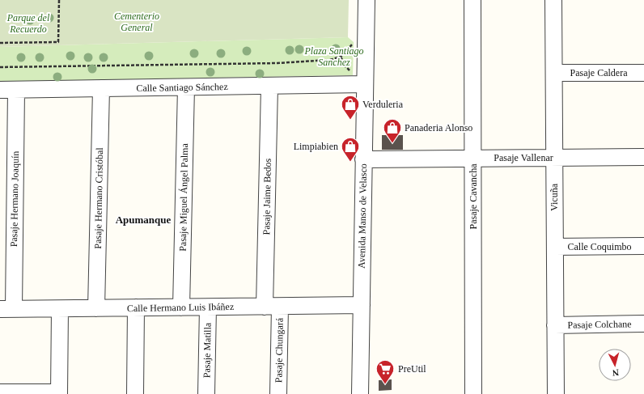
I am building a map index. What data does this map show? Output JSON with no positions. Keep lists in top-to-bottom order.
{
  "streets": {
    "street": [
      "Pasaje Caldera",
      "Calle Santiago Sánchez",
      "Pasaje Vallenar",
      "Pasaje Jaime Bedos",
      "Pasaje Cavancha",
      "Pasaje Miguel Ángel Palma",
      "Vicuña",
      "Pasaje Hermano Cristóbal",
      "Pasaje Hermano Joaquín",
      "Avenida Manso de Velasco",
      "Calle Coquimbo",
      "Calle Hermano Luis Ibáñez",
      "Pasaje Colchane",
      "Pasaje Matilla",
      "Pasaje Chungará"
    ]
  },
  "crossings": [
    ["Pasaje Caldera", "Vicuña"],
    ["Calle Santiago Sánchez", "Pasaje Jaime Bedos"],
    ["Calle Santiago Sánchez", "Pasaje Miguel Ángel Palma"],
    ["Calle Santiago Sánchez", "Pasaje Hermano Cristóbal"],
    ["Calle Santiago Sánchez", "Pasaje Hermano Joaquín"],
    ["Calle Santiago Sánchez", "Avenida Manso de Velasco"],
    ["Pasaje Vallenar", "Pasaje Cavancha"],
    ["Pasaje Vallenar", "Vicuña"],
    ["Pasaje Vallenar", "Avenida Manso de Velasco"],
    ["Pasaje Jaime Bedos", "Calle Hermano Luis Ibáñez"],
    ["Pasaje Jaime Bedos", "Pasaje Chungará"],
    ["Pasaje Miguel Ángel Palma", "Calle Hermano Luis Ibáñez"],
    ["Vicuña", "Calle Coquimbo"],
    ["Vicuña", "Pasaje Colchane"],
    ["Pasaje Hermano Cristóbal", "Calle Hermano Luis Ibáñez"],
    ["Pasaje Hermano Joaquín", "Calle Hermano Luis Ibáñez"],
    ["Avenida Manso de Velasco", "Calle Hermano Luis Ibáñez"],
    ["Calle Hermano Luis Ibáñez", "Pasaje Matilla"],
    ["Calle Hermano Luis Ibáñez", "Pasaje Chungará"]
  ],
  "districts": ["Apumanque"],
  "parks": ["Cementerio General", "Parque del Recuerdo", "Plaza Santiago Sanchez"],
  "places": {
    "shop": ["Verduleria", "Panaderia Alonso", "Limpiabien"],
    "supermarket": ["PreUtil"]
  },
  "north": "bottom"
}
